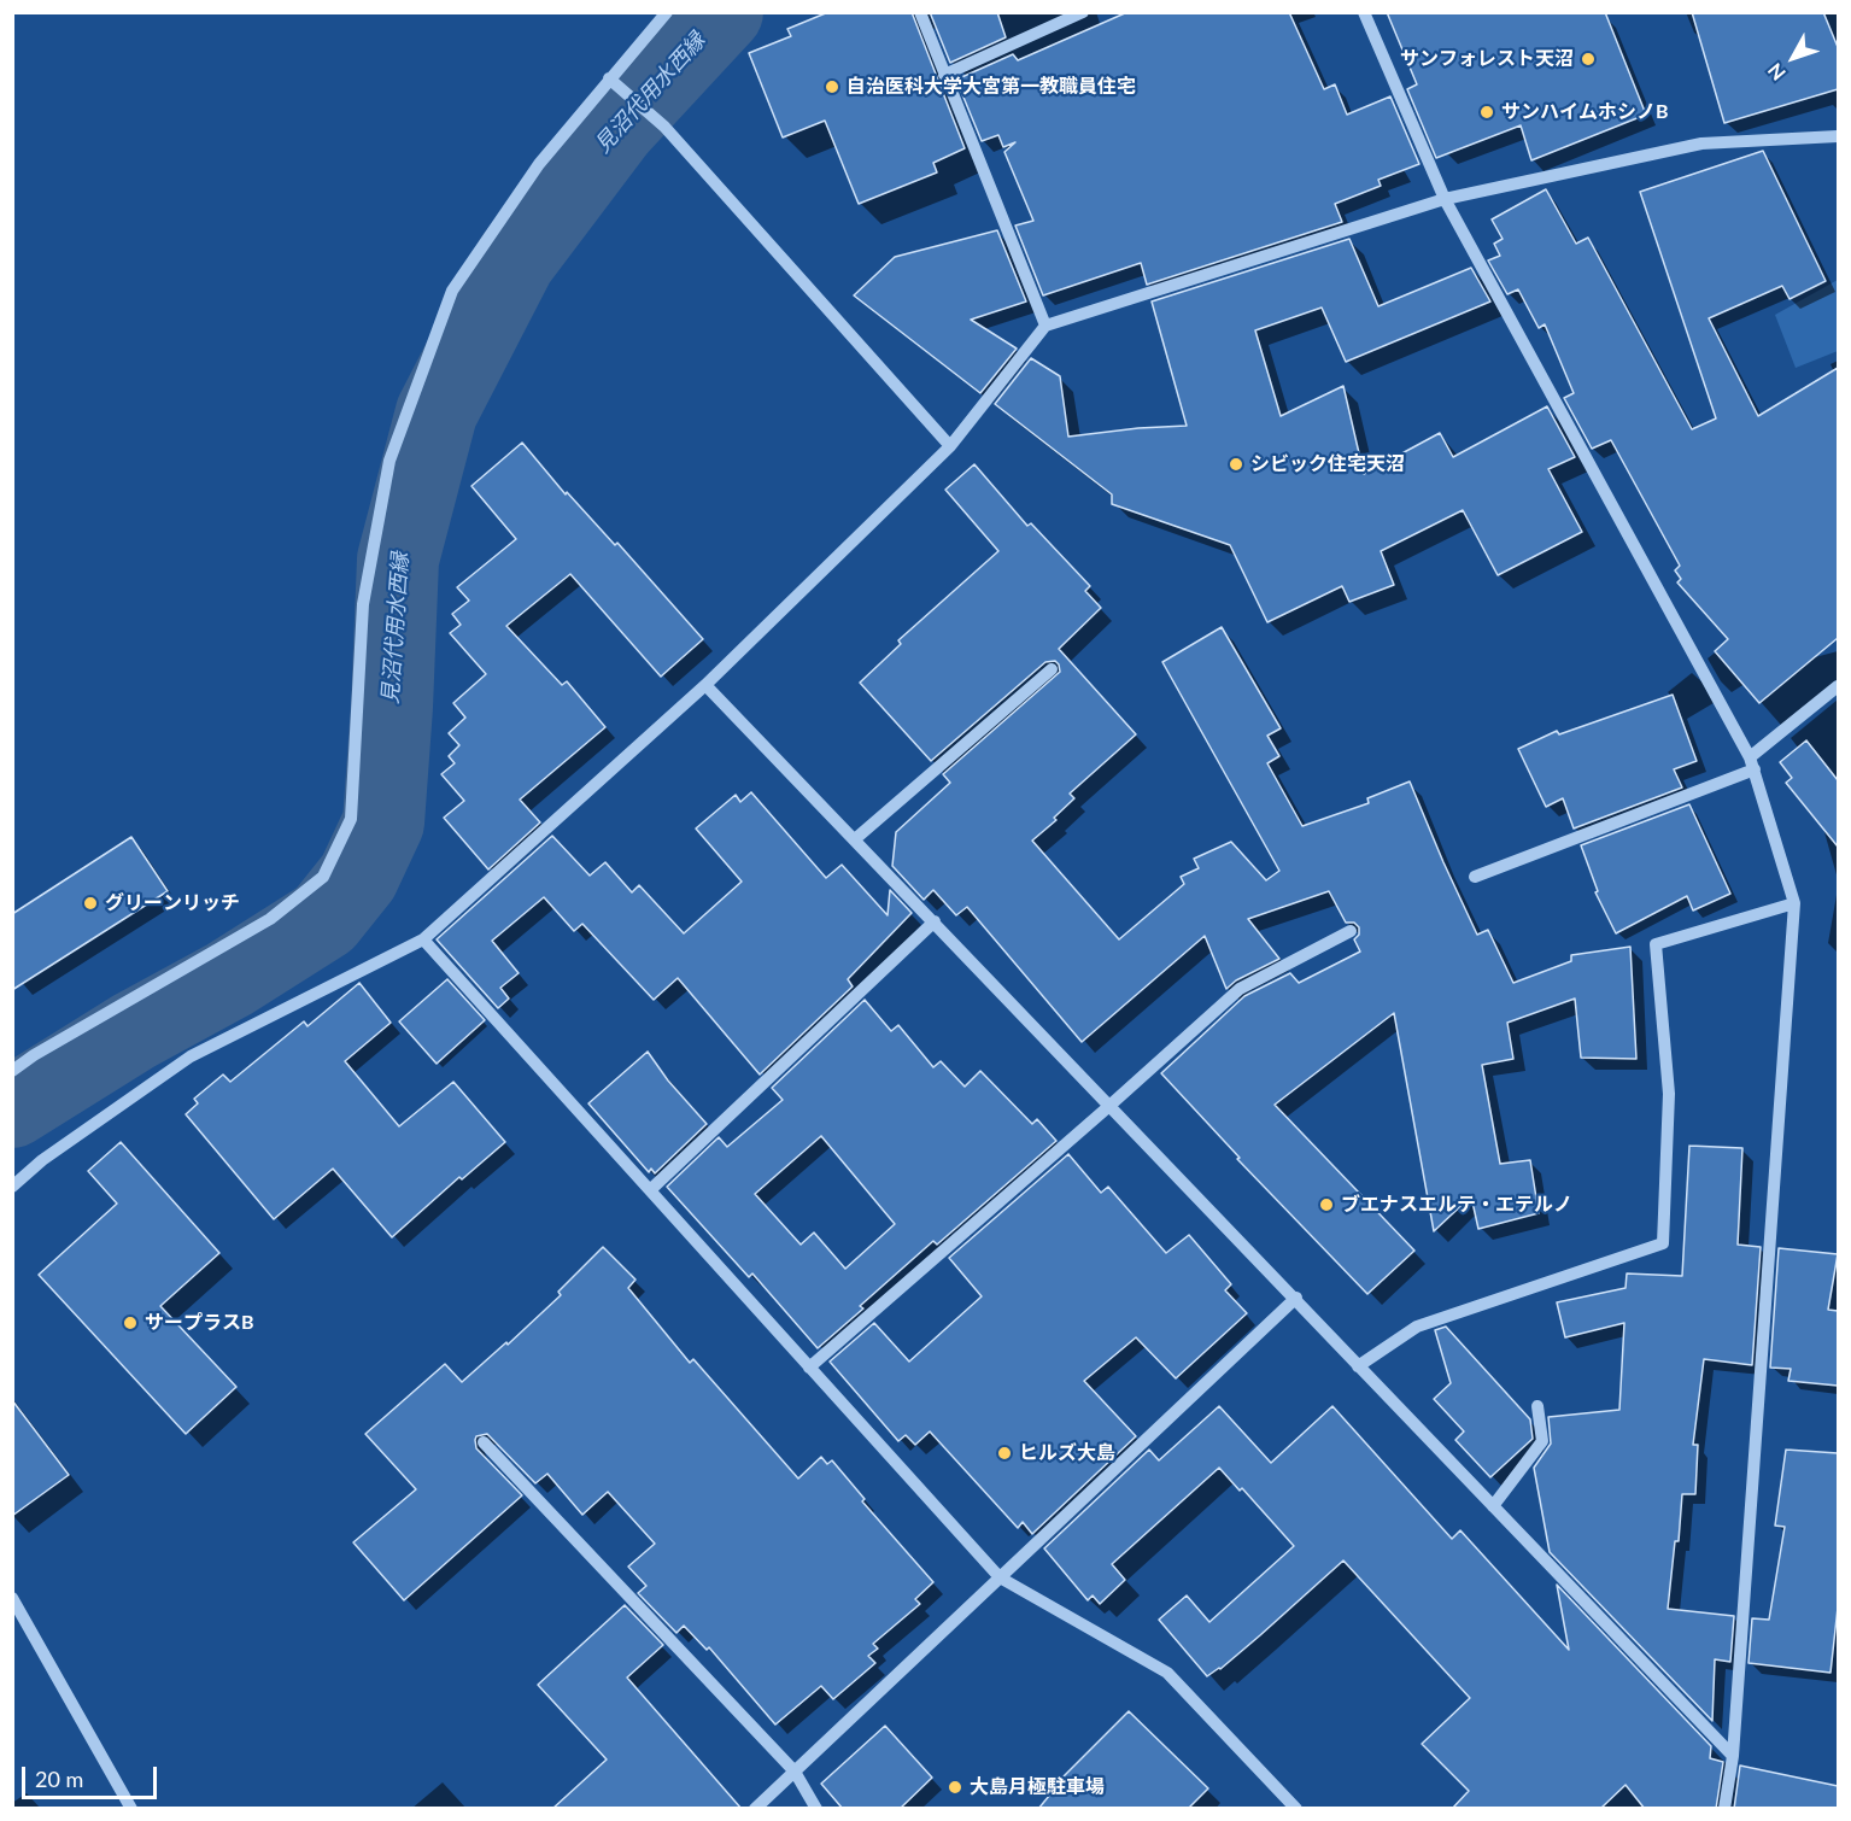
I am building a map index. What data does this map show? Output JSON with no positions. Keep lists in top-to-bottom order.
{
  "water": ["見沼代用水西縁"],
  "places": [
    "サンフォレスト天沼",
    "自治医科大学大宮第一教職員住宅",
    "サンハイムホシノB",
    "シビック住宅天沼",
    "グリーンリッチ",
    "ブエナスエルテ・エテルノ",
    "サープラスB",
    "ヒルズ大島",
    "大島月極駐車場"
  ],
  "scale_bar": "20 m",
  "north": "bottom left"
}
